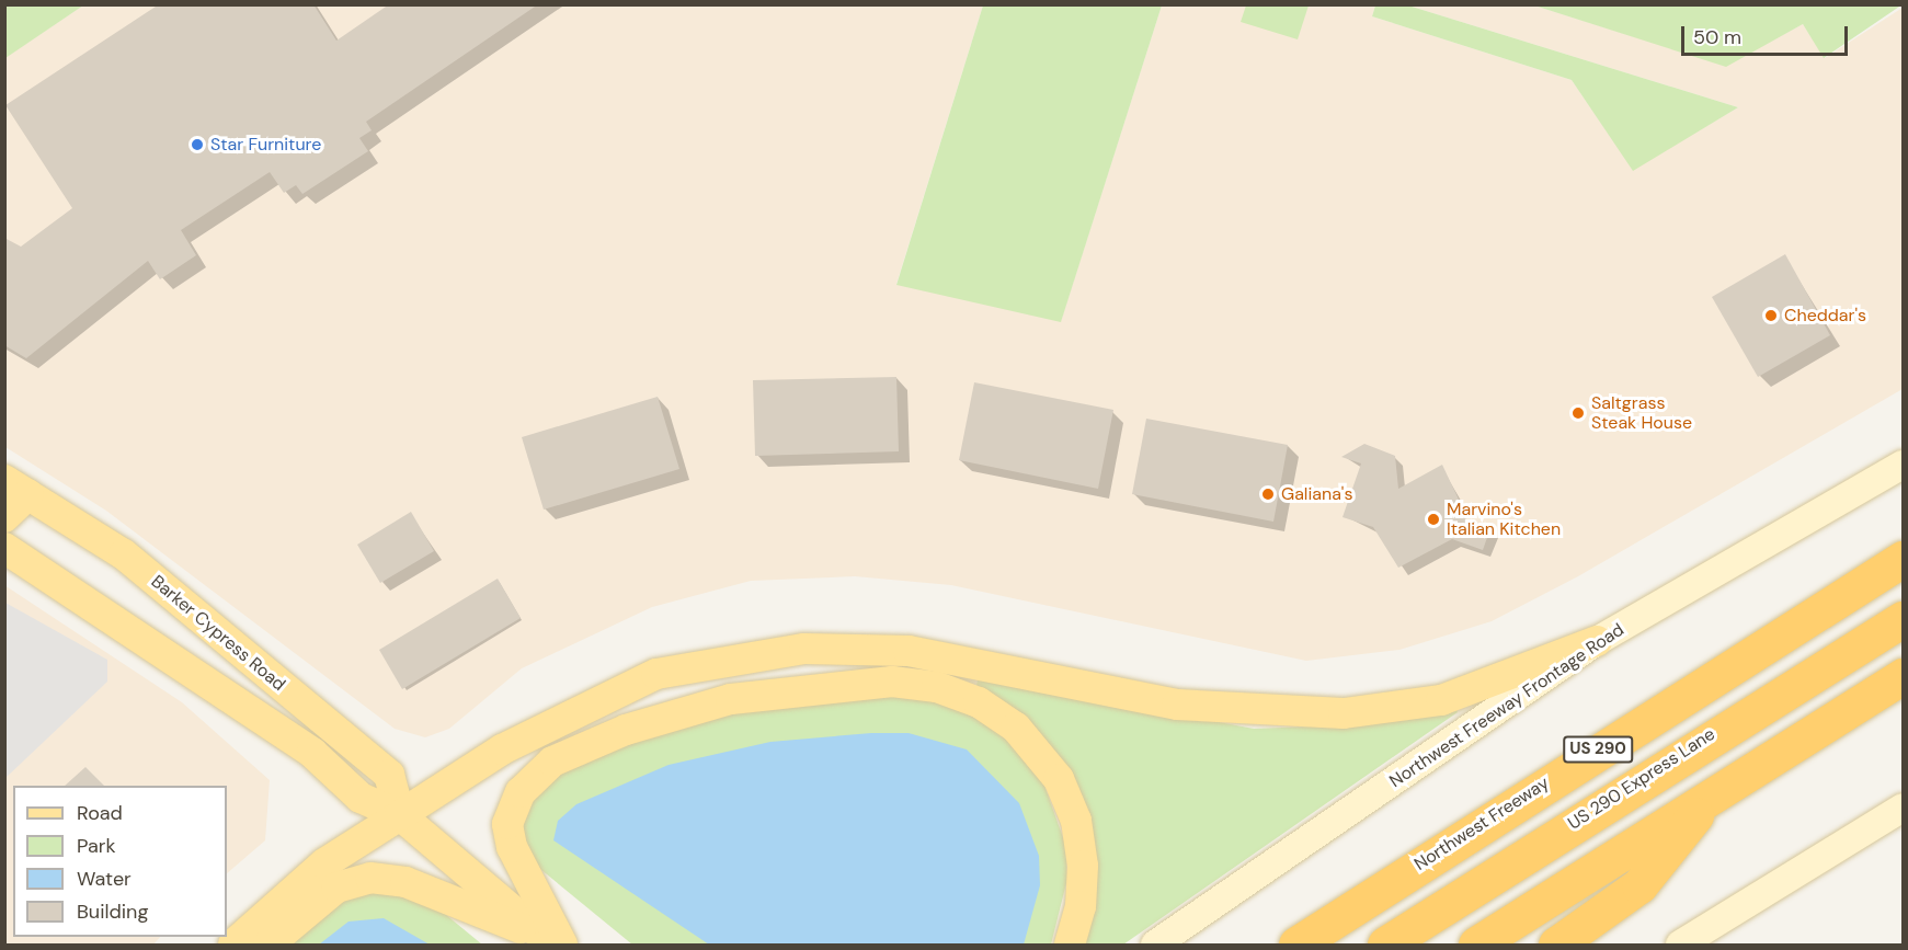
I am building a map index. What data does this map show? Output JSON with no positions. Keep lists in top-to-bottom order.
{
  "streets": {
    "highway": ["US 290", "US 290 Express Lane", "Northwest Freeway"],
    "main road": ["Barker Cypress Road", "Northwest Freeway Frontage Road"]
  },
  "places": [
    "Star Furniture",
    "Cheddar's",
    "Saltgrass Steak House",
    "Galiana's",
    "Marvino's Italian Kitchen"
  ],
  "legend": [
    "Road",
    "Park",
    "Water",
    "Building"
  ],
  "scale_bar": "50 m"
}
